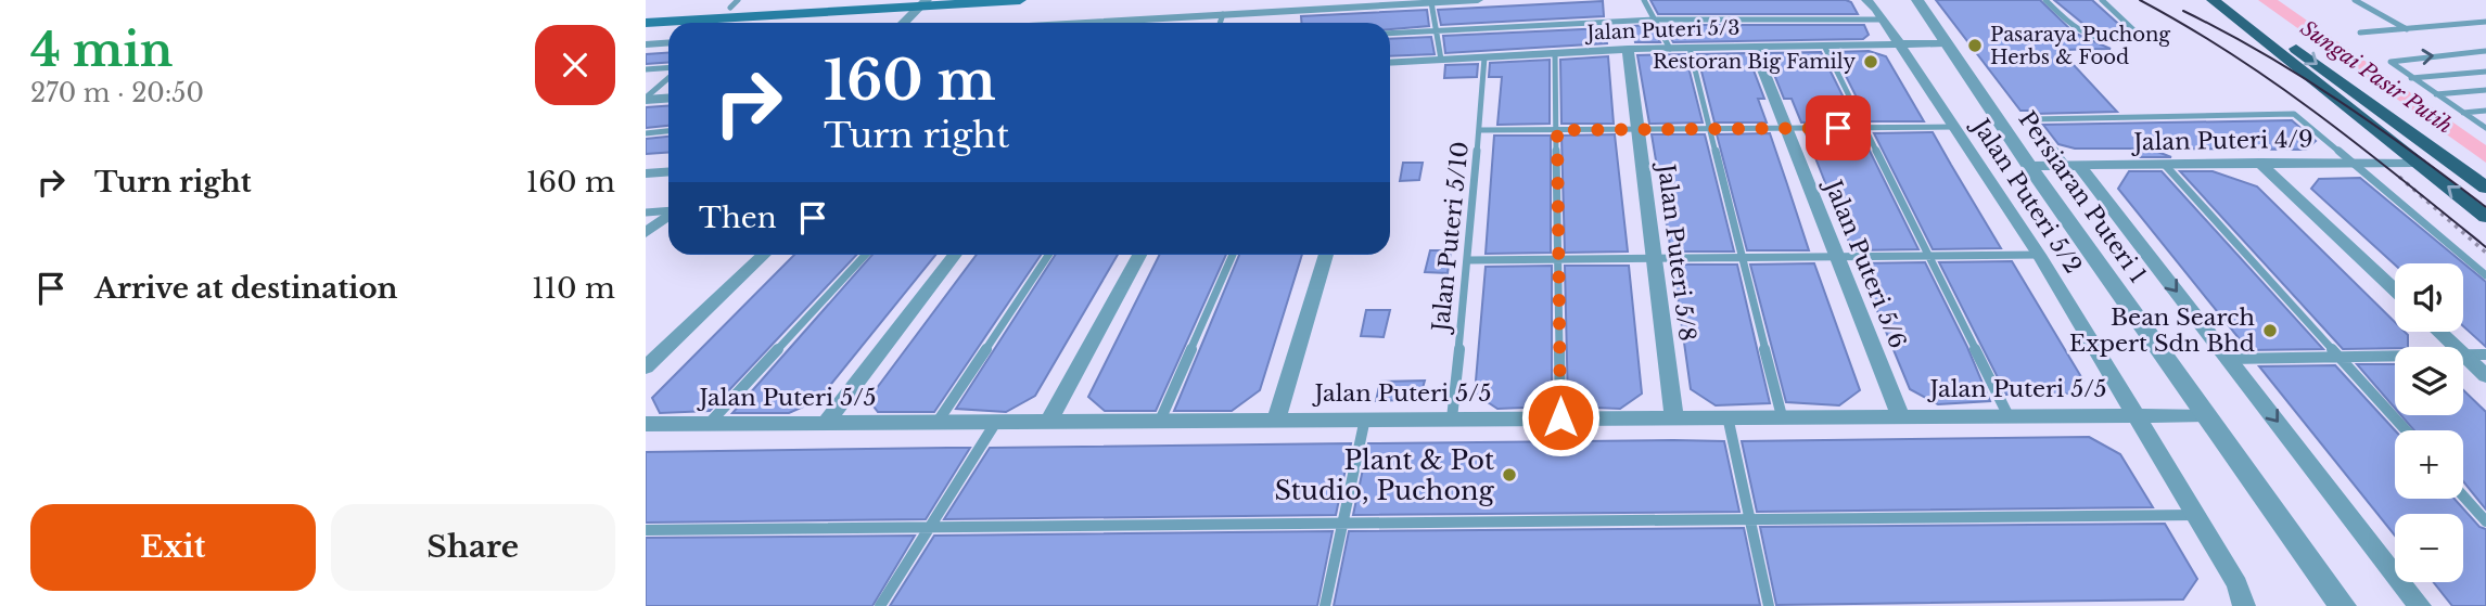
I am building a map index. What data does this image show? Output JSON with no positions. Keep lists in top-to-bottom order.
{
  "streets": {
    "street": [
      "Jalan Puteri 5/3",
      "Jalan Puteri 4/9",
      "Jalan Puteri 5/2",
      "Persiaran Puteri 1",
      "Jalan Puteri 5/8",
      "Jalan Puteri 5/6",
      "Jalan Puteri 5/5"
    ],
    "lane": ["Jalan Puteri 5/10"]
  },
  "crossings": [
    ["Jalan Puteri 5/3", "Jalan Puteri 5/2"],
    ["Jalan Puteri 5/3", "Persiaran Puteri 1"],
    ["Jalan Puteri 5/3", "Jalan Puteri 5/10"],
    ["Jalan Puteri 5/3", "Jalan Puteri 5/8"],
    ["Jalan Puteri 5/3", "Jalan Puteri 5/6"],
    ["Jalan Puteri 4/9", "Persiaran Puteri 1"],
    ["Jalan Puteri 5/2", "Jalan Puteri 5/5"],
    ["Persiaran Puteri 1", "Jalan Puteri 5/5"],
    ["Jalan Puteri 5/10", "Jalan Puteri 5/5"],
    ["Jalan Puteri 5/8", "Jalan Puteri 5/5"],
    ["Jalan Puteri 5/6", "Jalan Puteri 5/5"]
  ],
  "water": ["Sungai Pasir Putih"],
  "places": [
    "Pasaraya Puchong Herbs & Food",
    "Restoran Big Family",
    "Bean Search Expert Sdn Bhd",
    "Plant & Pot Studio, Puchong"
  ],
  "page": {
    "heading": ["4 min", "270 m · 20:50"],
    "turn": ["160 m", "Turn right"],
    "list": [
      {
        "name": "Turn right",
        "value": "160 m"
      },
      {
        "name": "Arrive at destination",
        "value": "110 m"
      }
    ],
    "then": "Then",
    "map_buttons": ["+", "−"],
    "buttons": ["Exit", "Share"]
  }
}
